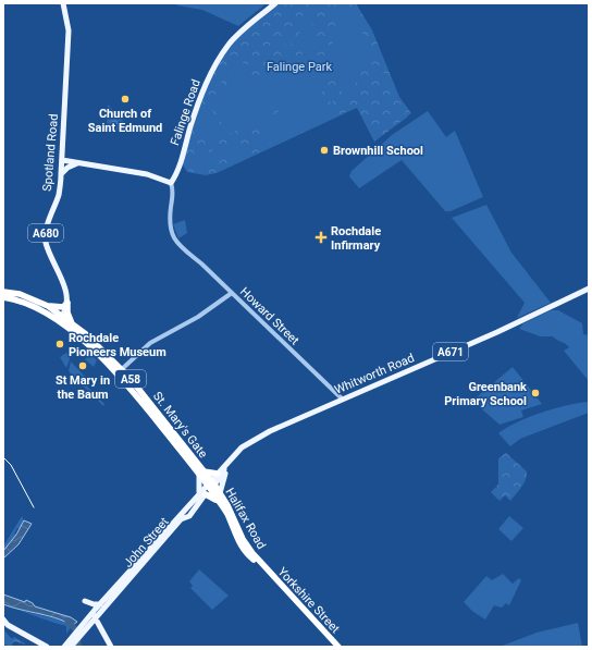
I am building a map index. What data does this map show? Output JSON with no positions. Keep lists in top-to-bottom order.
{
  "streets": {
    "highway": [
      "A58",
      "St. Mary's Gate",
      "Halifax Road",
      "Yorkshire Street"
    ],
    "main road": [
      "Falinge Road",
      "Spotland Road",
      "A680",
      "A671",
      "Whitworth Road",
      "John Street"
    ],
    "street": ["Howard Street"]
  },
  "crossings": [
    ["Falinge Road", "Howard Street"],
    ["Howard Street", "Whitworth Road"],
    ["A671", "John Street"],
    ["Whitworth Road", "St. Mary's Gate"],
    ["Whitworth Road", "Halifax Road"],
    ["Whitworth Road", "John Street"],
    ["A58", "St. Mary's Gate"],
    ["St. Mary's Gate", "Halifax Road"],
    ["St. Mary's Gate", "John Street"],
    ["Halifax Road", "John Street"],
    ["Halifax Road", "Yorkshire Street"]
  ],
  "parks": ["Falinge Park"],
  "places": {
    "other": [
      "Church of Saint Edmund",
      "Brownhill School",
      "Rochdale Pioneers Museum",
      "St Mary in the Baum",
      "Greenbank Primary School"
    ],
    "health": ["Rochdale Infirmary"]
  }
}
